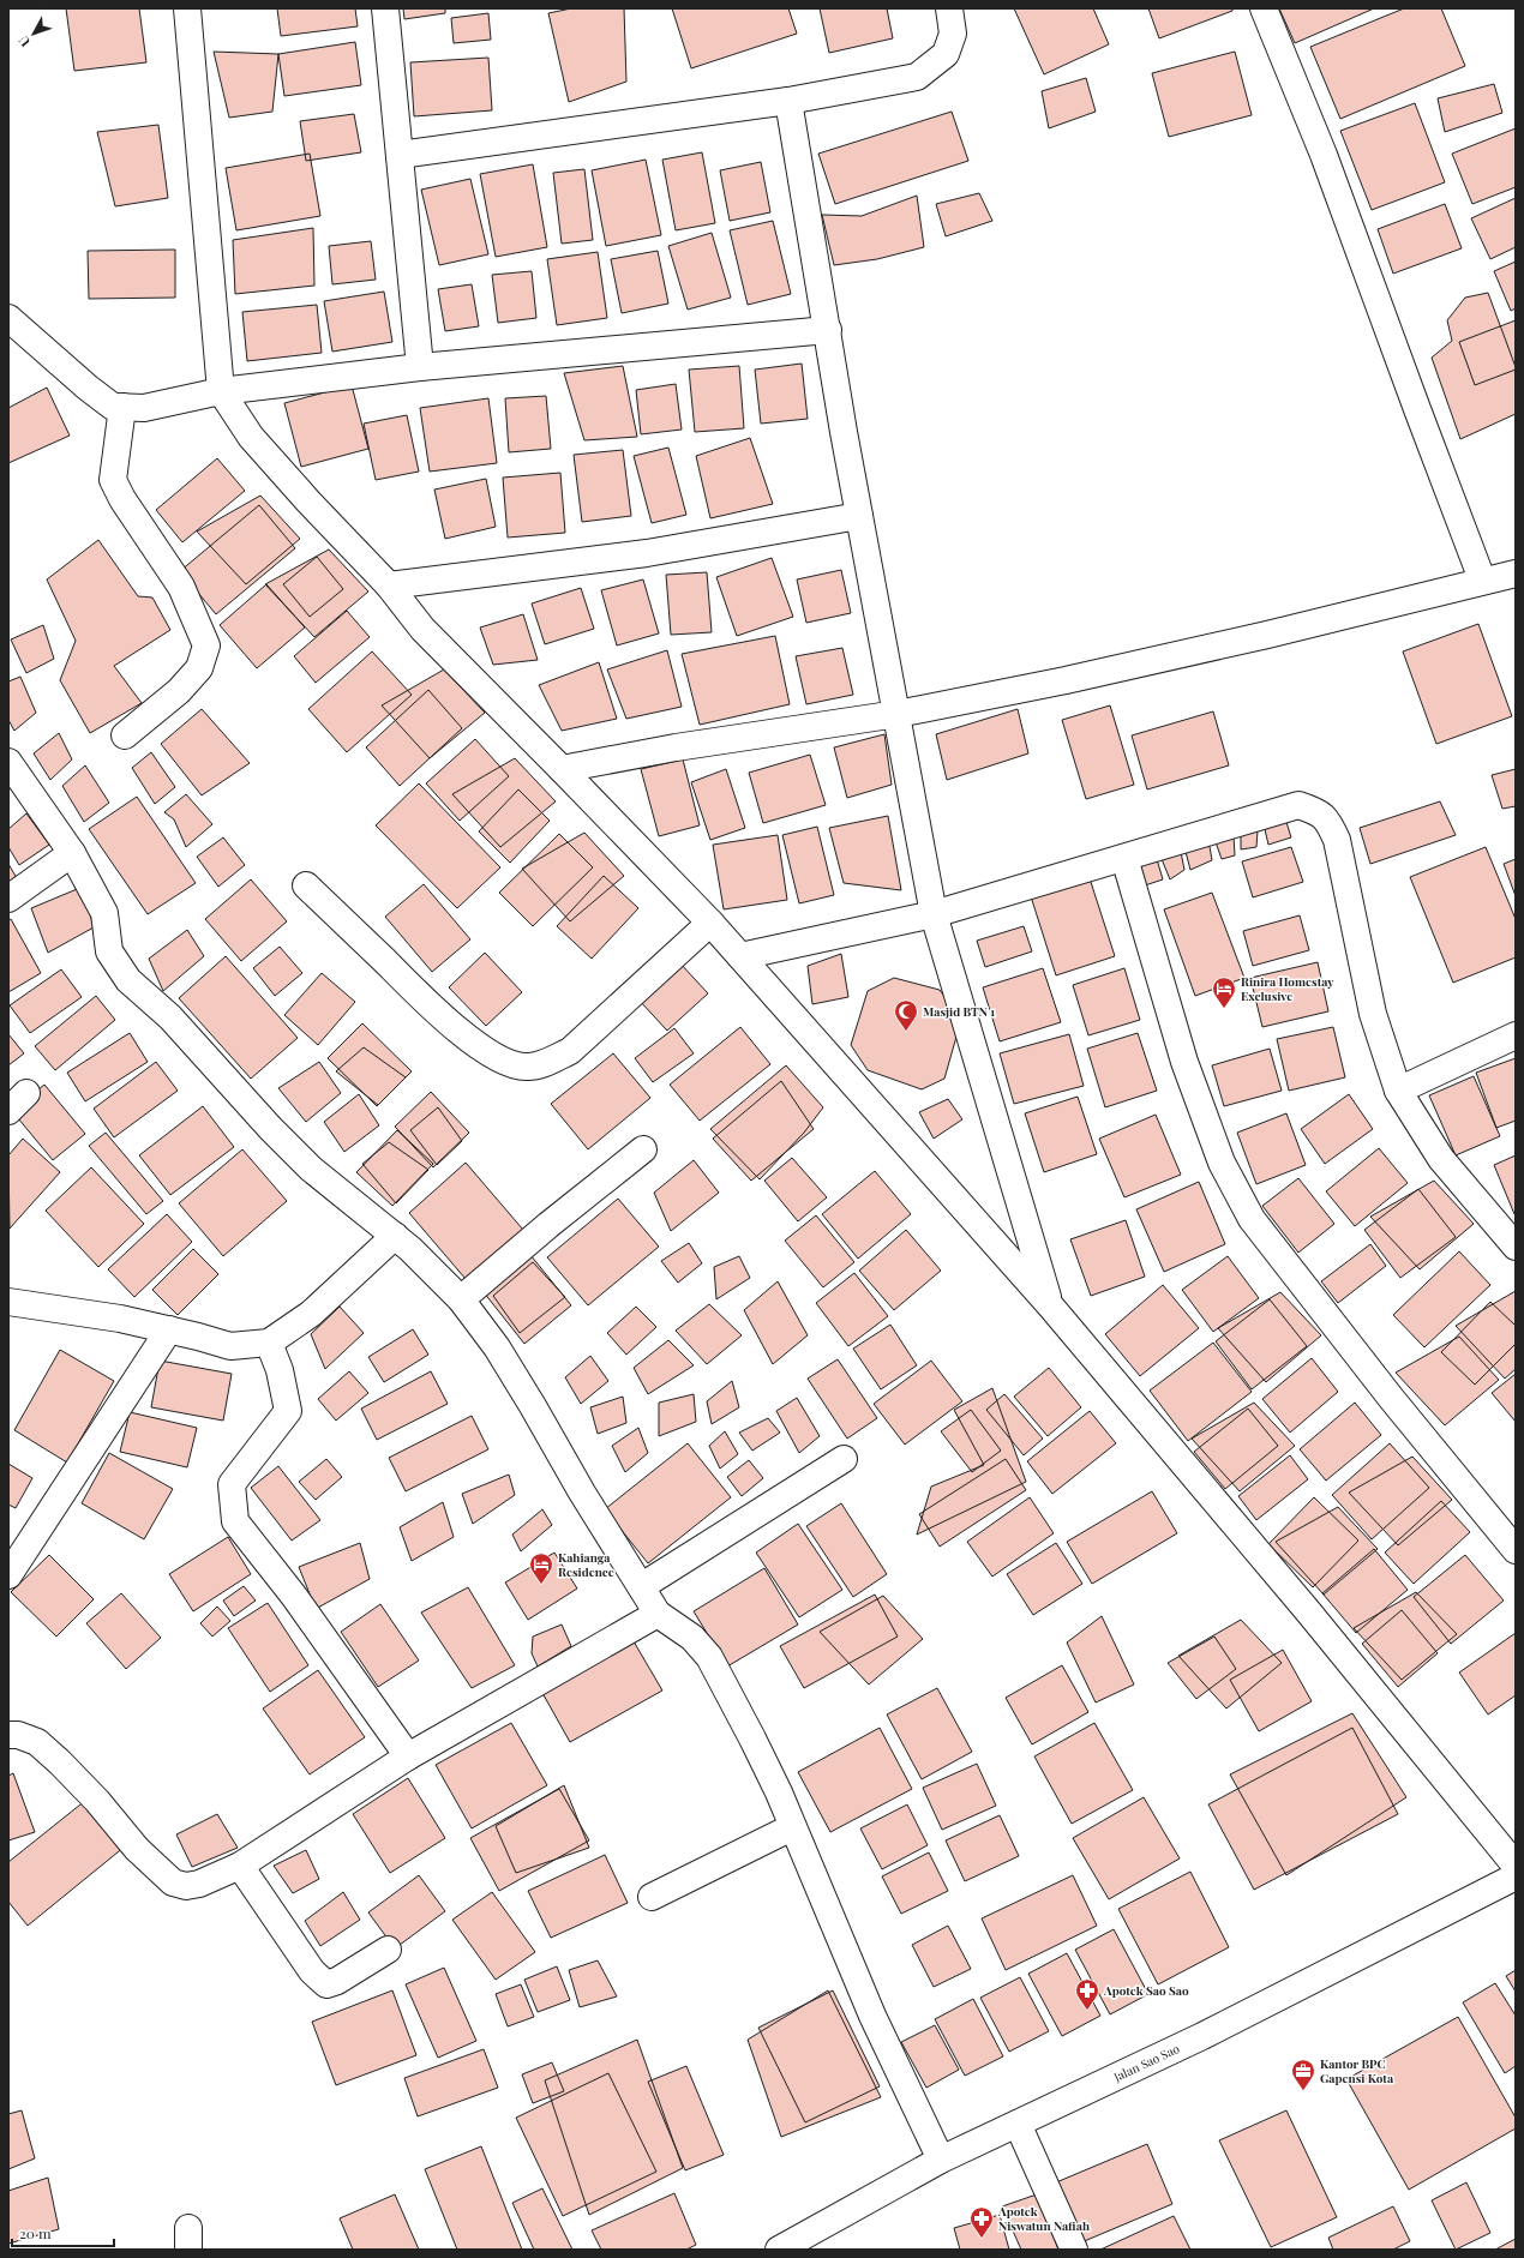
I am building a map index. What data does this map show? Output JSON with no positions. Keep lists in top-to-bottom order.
{
  "streets": {
    "street": ["Jalan Sao Sao"]
  },
  "places": {
    "hotel": ["Rinira Homestay Exclusive", "Kahianga Residence"],
    "mosque": ["Masjid BTN 1"],
    "pharmacy": ["Apotek Sao Sao", "Apotek Niswatun Nafiah"],
    "office": ["Kantor BPC Gapensi Kota"]
  },
  "scale_bar": "20 m",
  "north": "bottom left"
}
